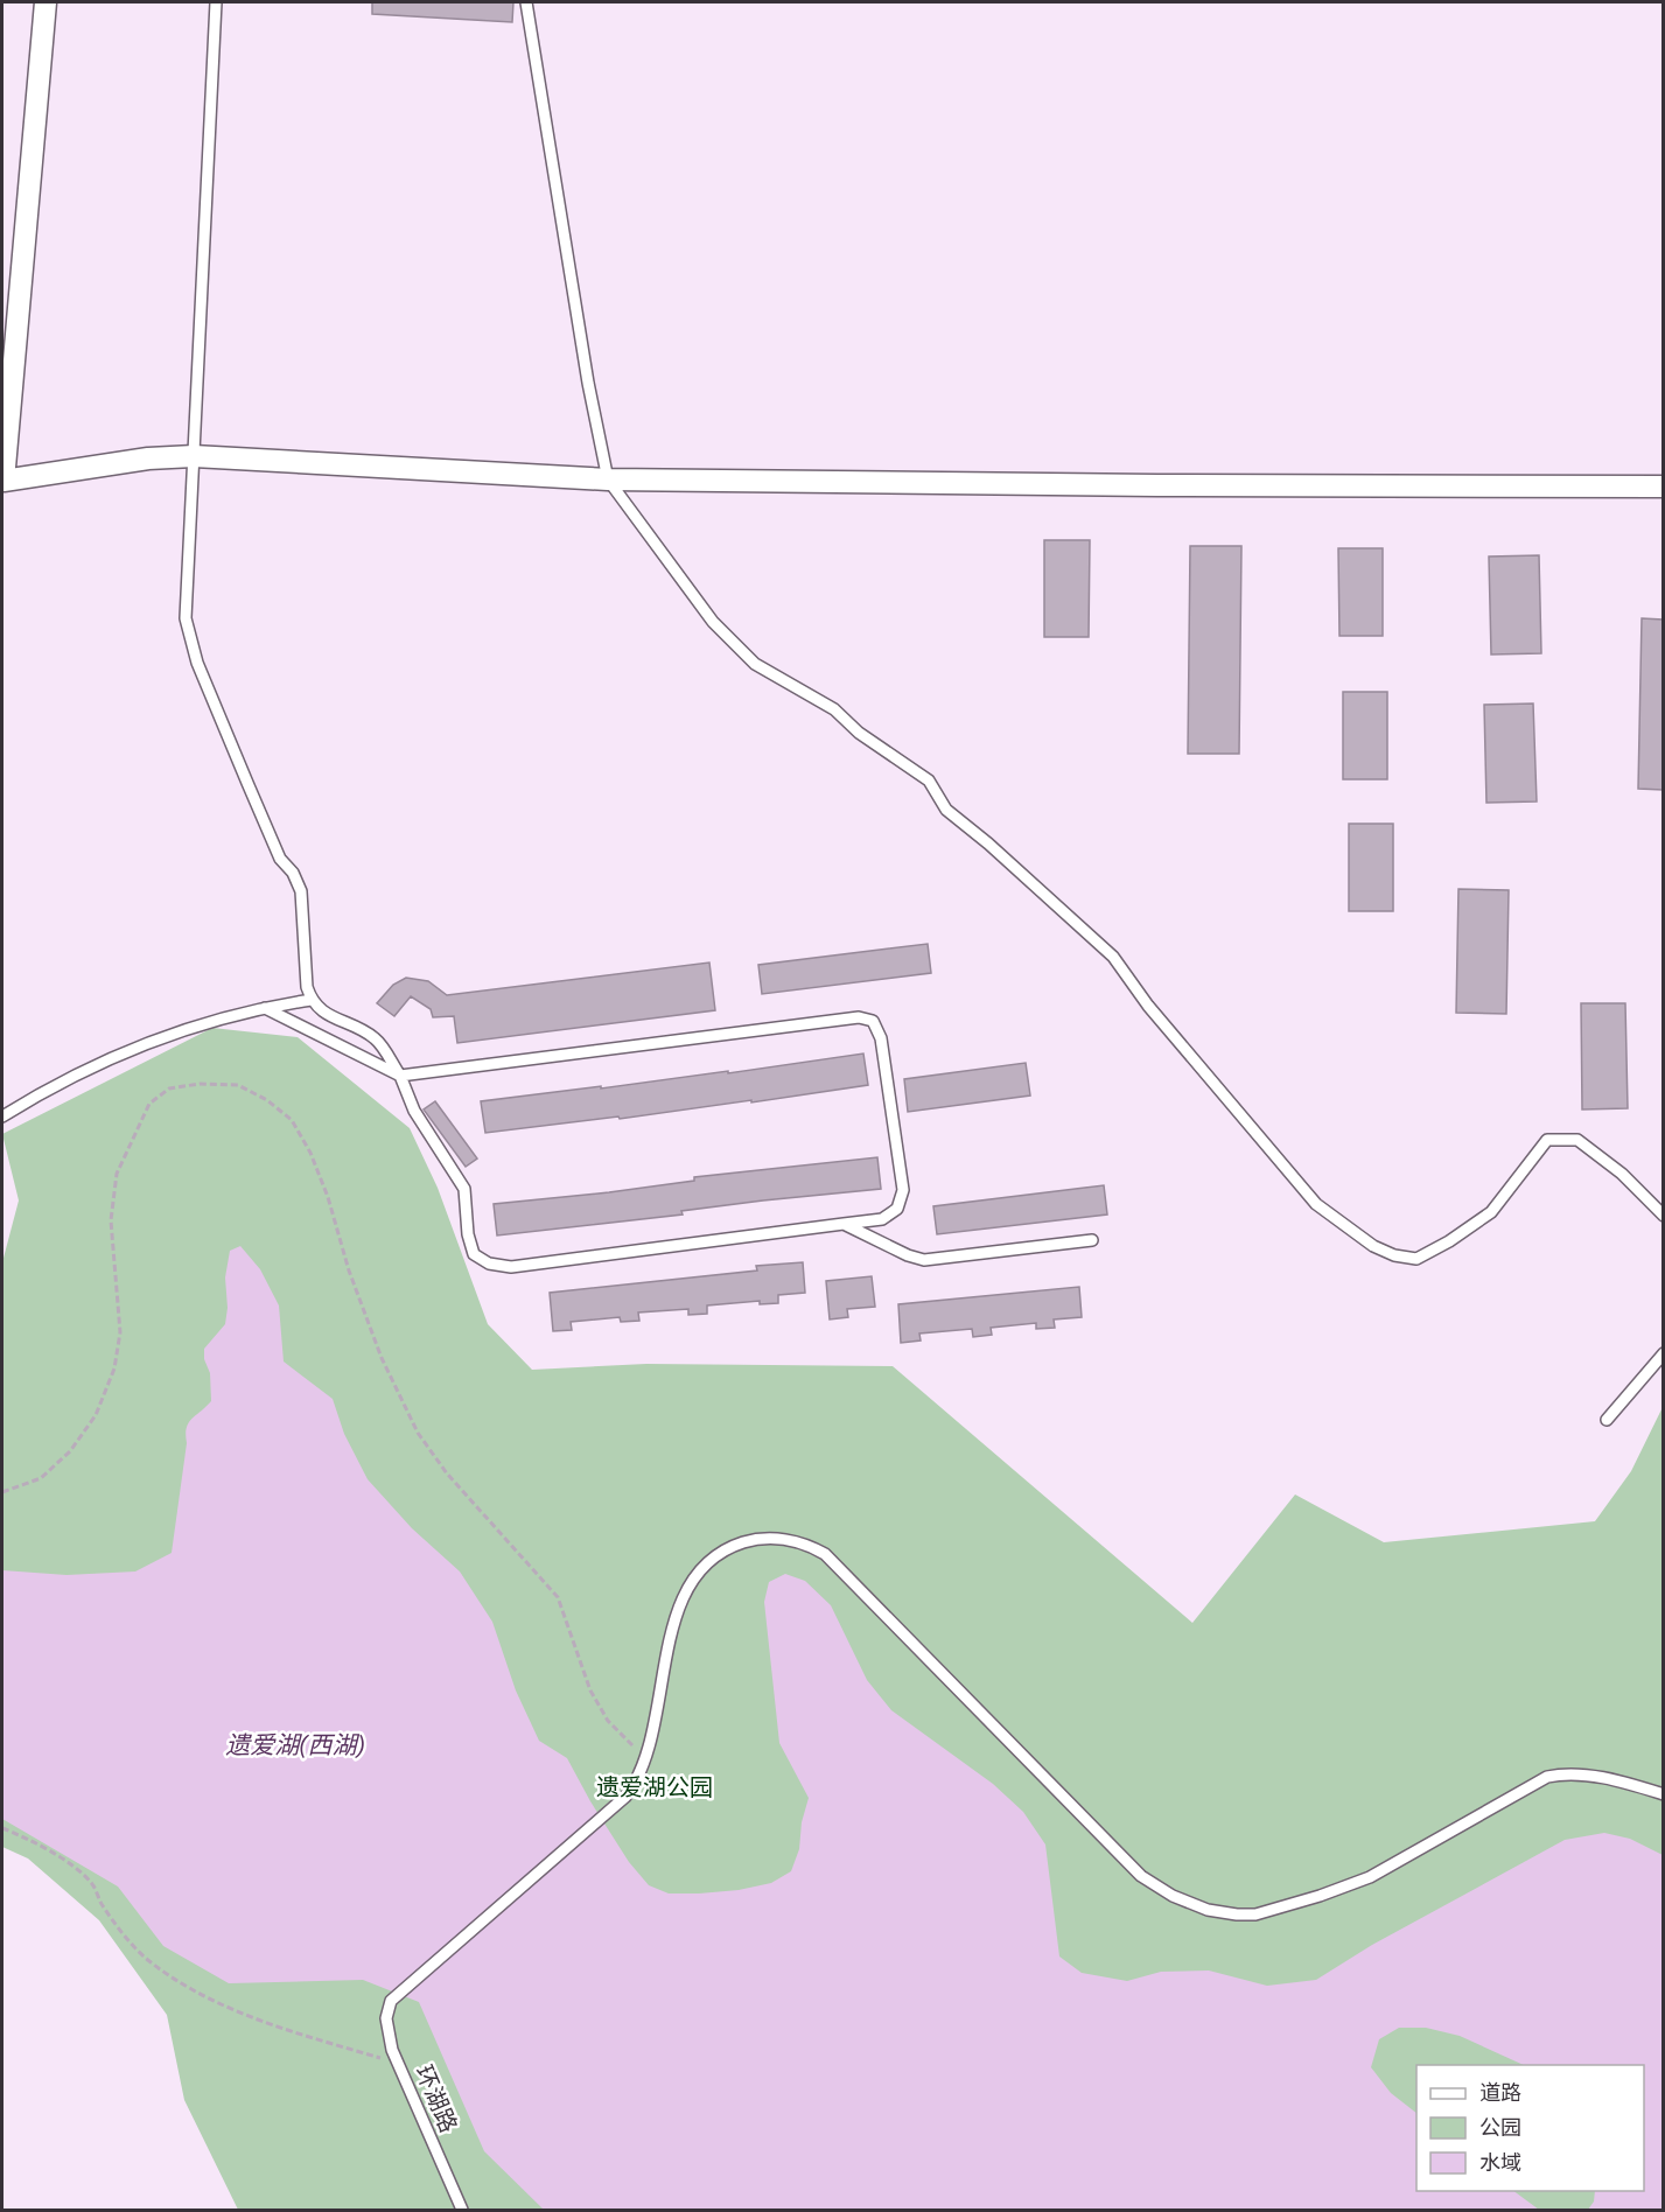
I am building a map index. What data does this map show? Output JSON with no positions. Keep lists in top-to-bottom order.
{
  "streets": {
    "lane": ["环湖路"]
  },
  "water": ["遗爱湖(西湖)"],
  "parks": ["遗爱湖公园"],
  "legend": ["道路", "公园", "水域"]
}
